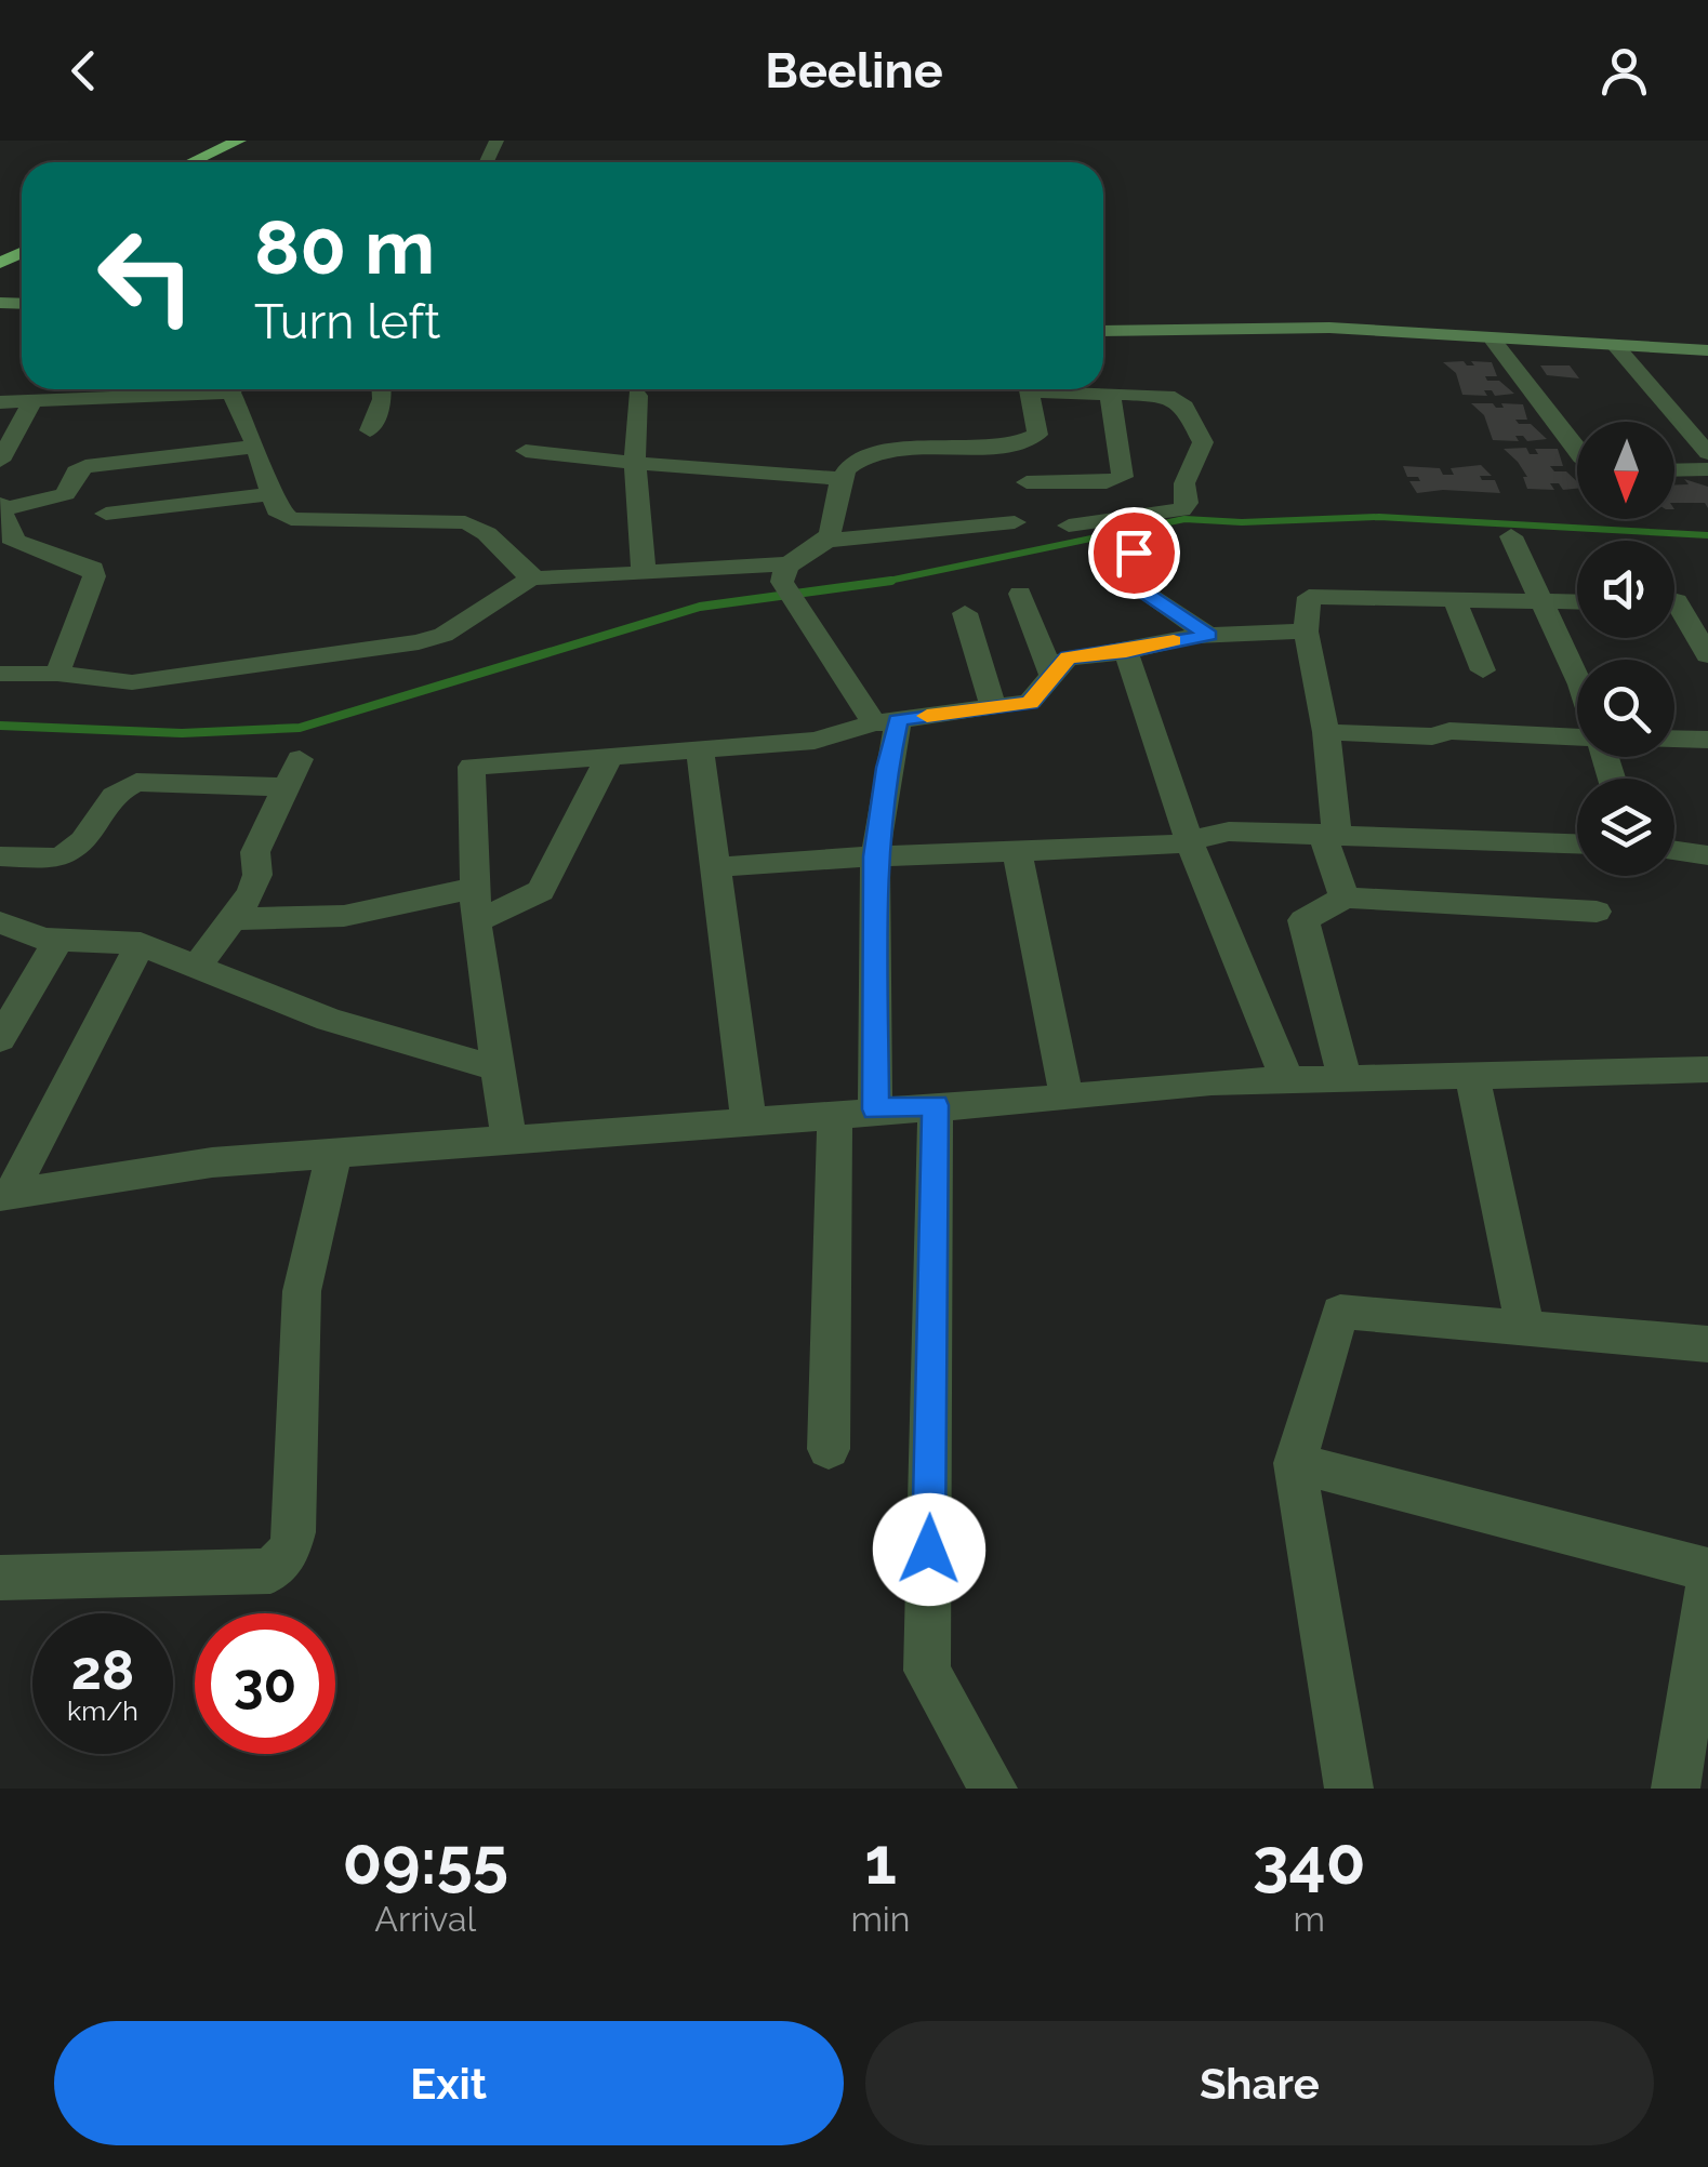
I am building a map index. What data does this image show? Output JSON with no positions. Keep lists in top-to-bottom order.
{
  "north": "bottom",
  "page": {
    "header": "Beeline",
    "turn": ["80 m", "Turn left"],
    "speed": "28 km/h",
    "limit": "30",
    "eta": [
      "09:55",
      "Arrival",
      "1",
      "min",
      "340",
      "m"
    ],
    "buttons": ["Exit", "Share"]
  }
}
